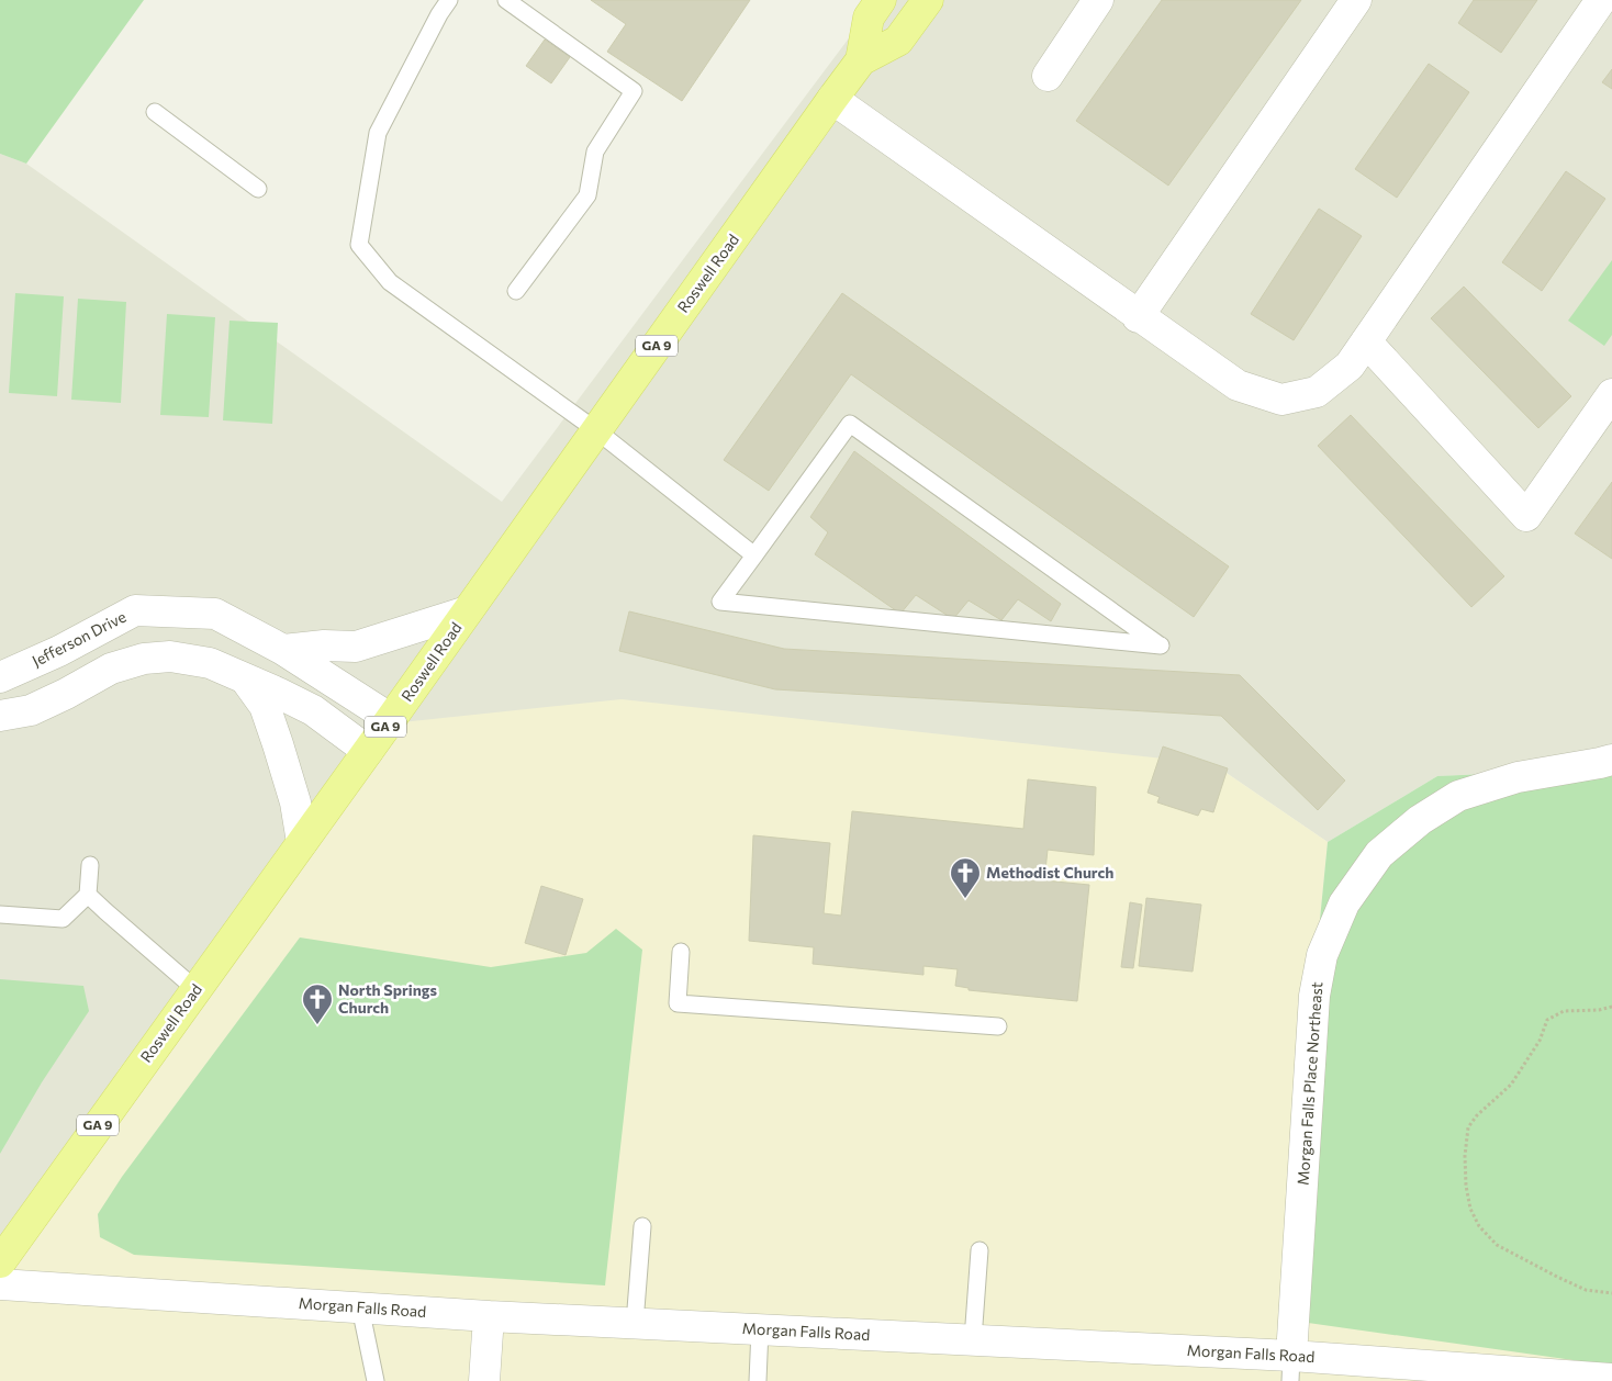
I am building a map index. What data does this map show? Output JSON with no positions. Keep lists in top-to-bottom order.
{
  "streets": {
    "main road": ["Roswell Road", "GA 9"],
    "street": ["Jefferson Drive", "Morgan Falls Place Northeast", "Morgan Falls Road"]
  },
  "crossings": [
    ["Roswell Road", "Jefferson Drive"],
    ["Morgan Falls Place Northeast", "Morgan Falls Road"]
  ],
  "places": {
    "church": ["Methodist Church", "North Springs Church"]
  }
}
